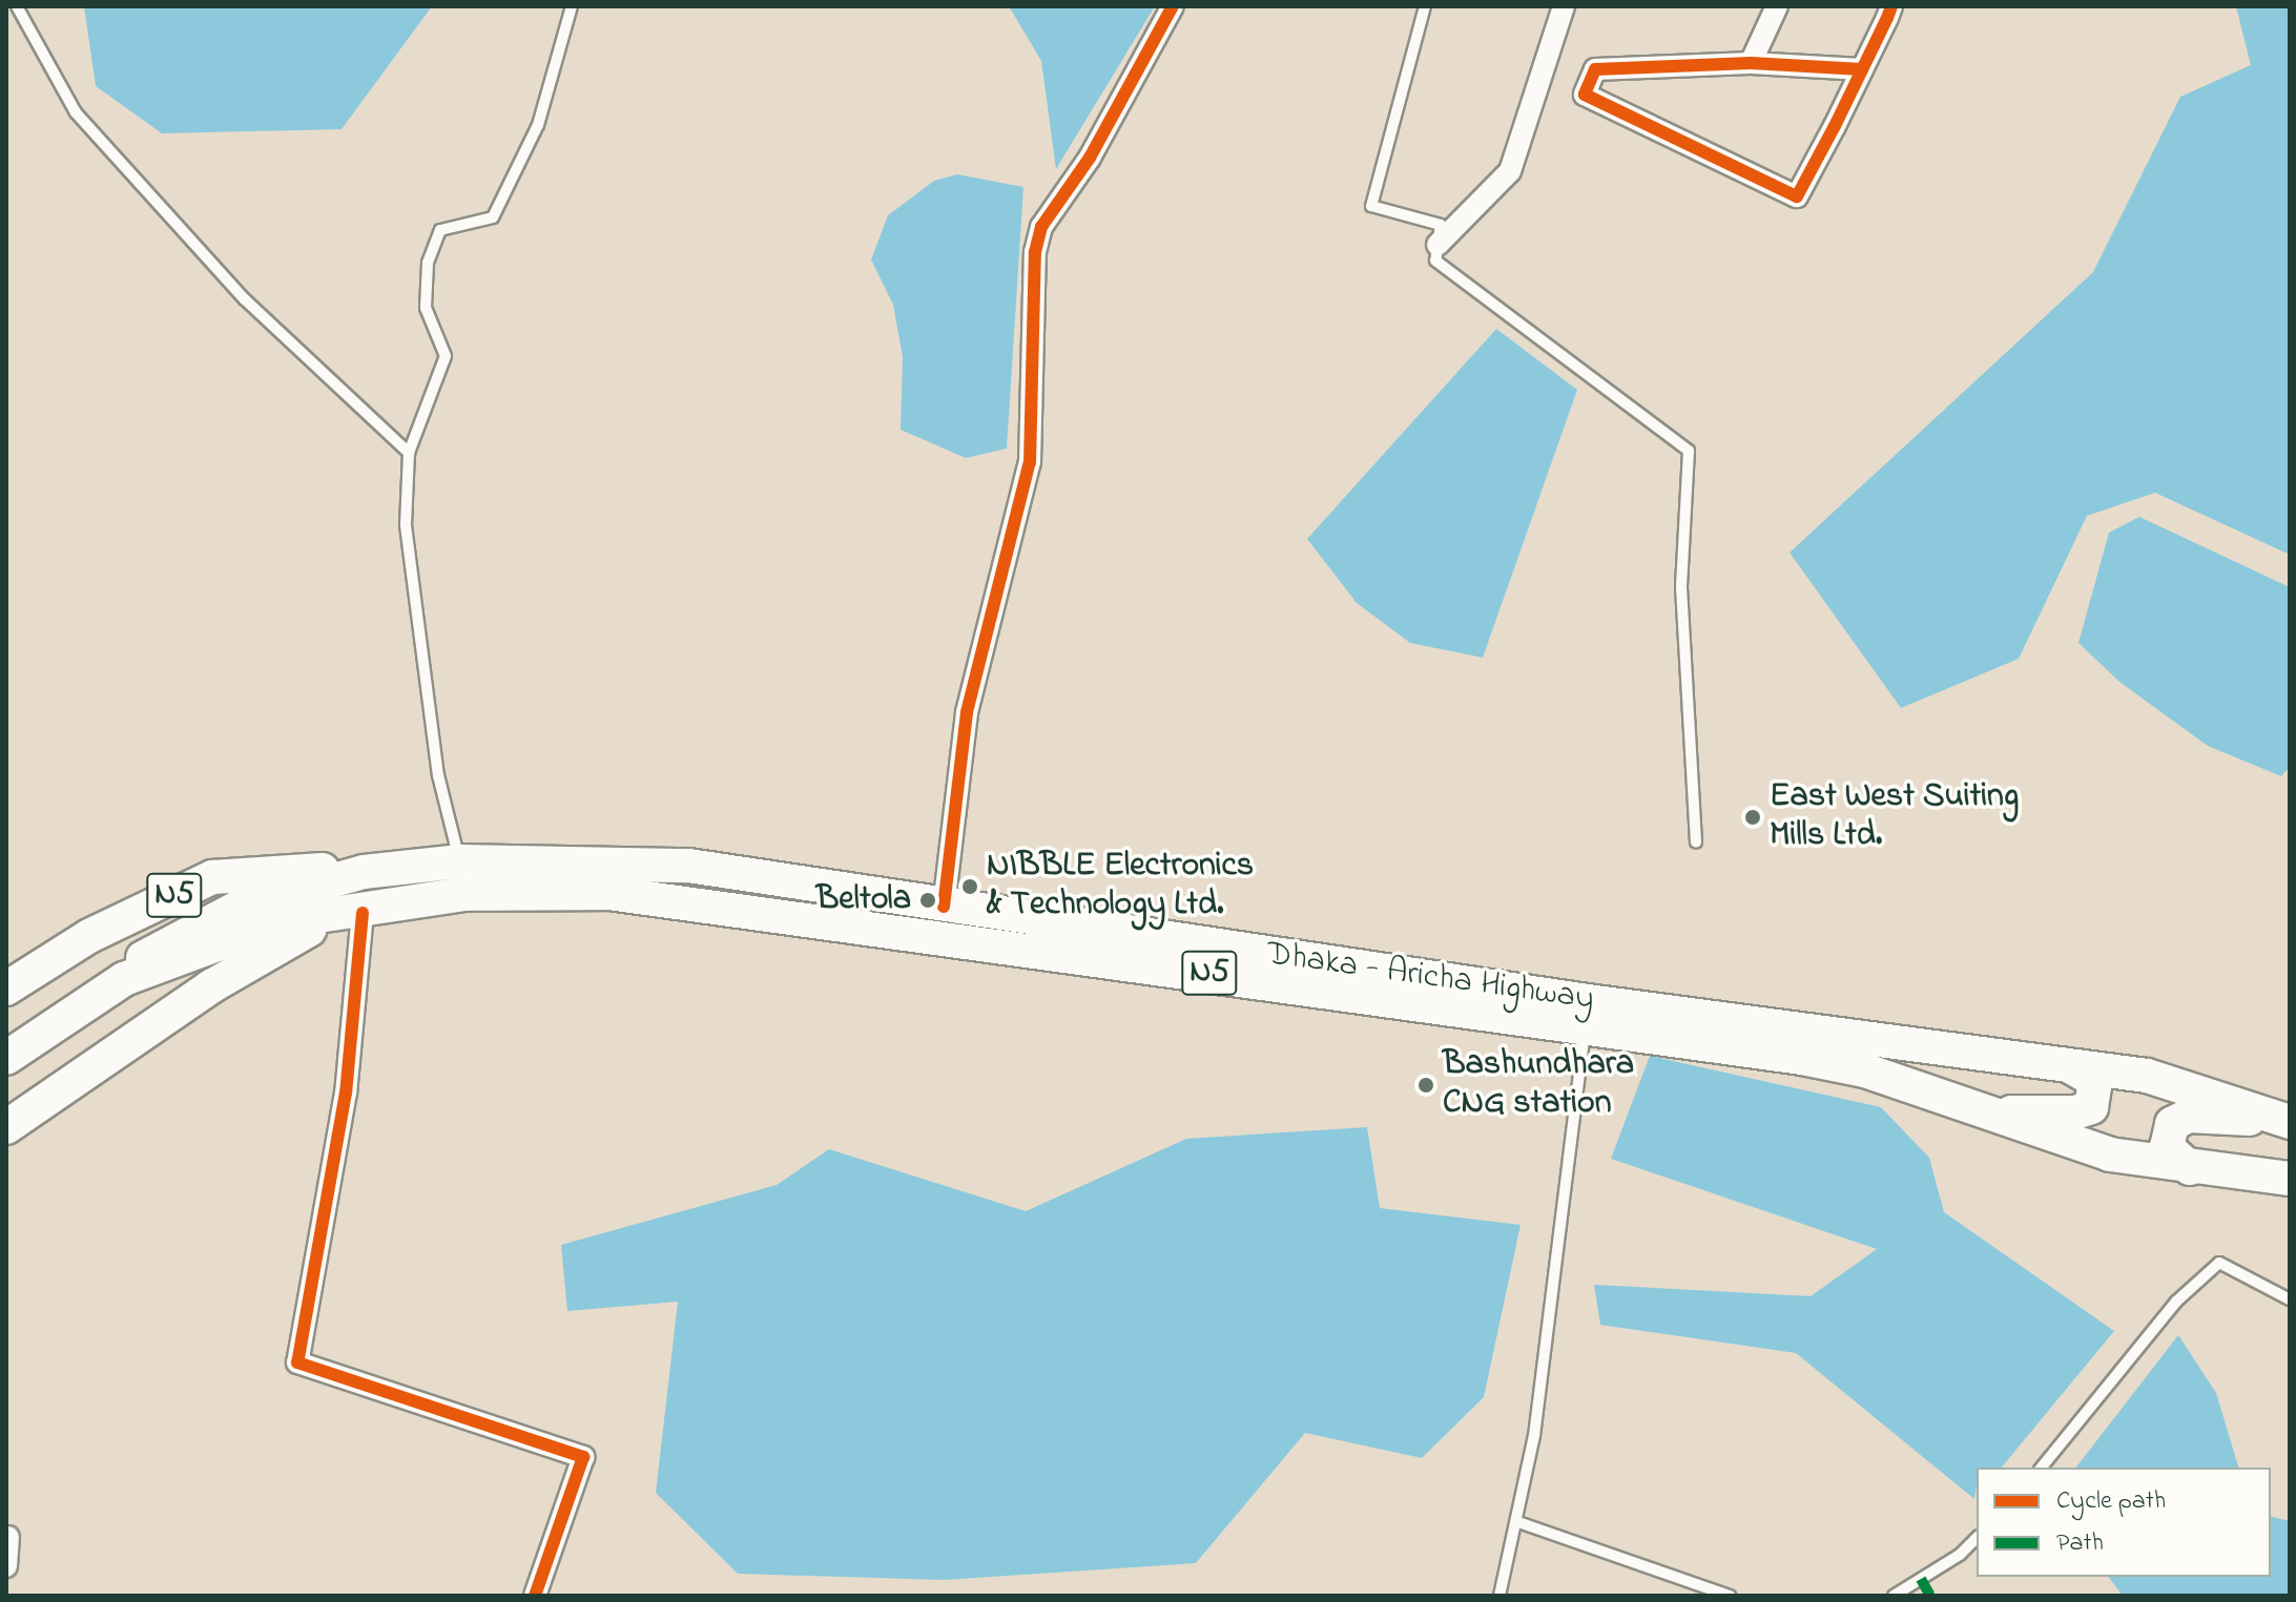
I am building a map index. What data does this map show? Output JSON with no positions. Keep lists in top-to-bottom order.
{
  "streets": {
    "highway": ["N5", "Dhaka - Aricha Highway"]
  },
  "crossings": [
    ["N5", "Dhaka - Aricha Highway"]
  ],
  "places": [
    "East West Suiting Mills Ltd.",
    "NIBBLE Electronics & Technology Ltd.",
    "Beltola",
    "Bashundhara CNG station"
  ],
  "legend": ["Cycle path", "Path"]
}
